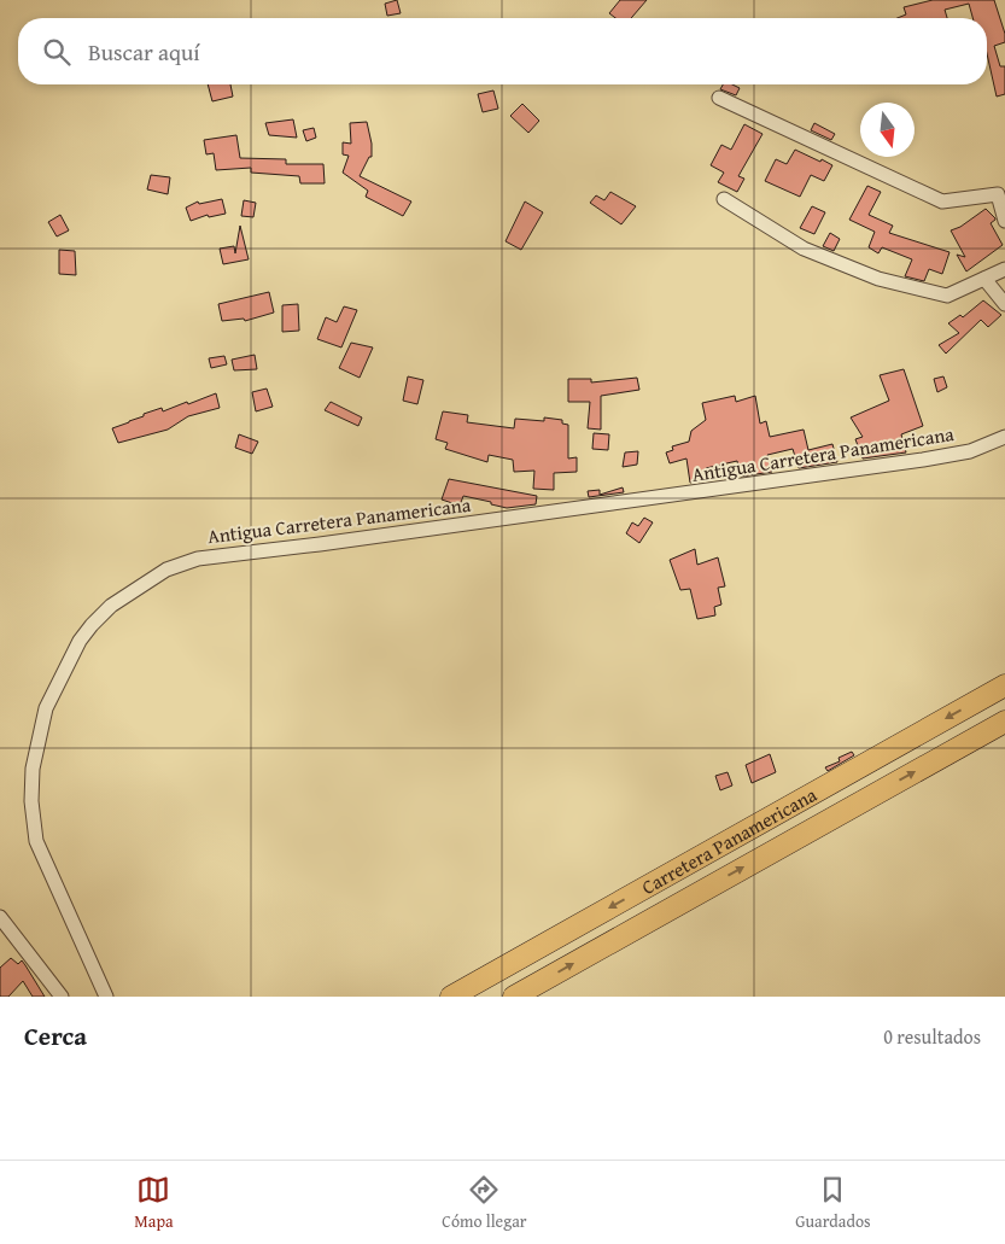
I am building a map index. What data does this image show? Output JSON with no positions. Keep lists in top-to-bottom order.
{
  "streets": {
    "highway": ["Carretera Panamericana"],
    "street": ["Antigua Carretera Panamericana"]
  },
  "north": "bottom",
  "page": {
    "search": "Buscar aquí",
    "heading": ["Cerca", "0 resultados"],
    "nav": ["Mapa", "Cómo llegar", "Guardados"]
  }
}
